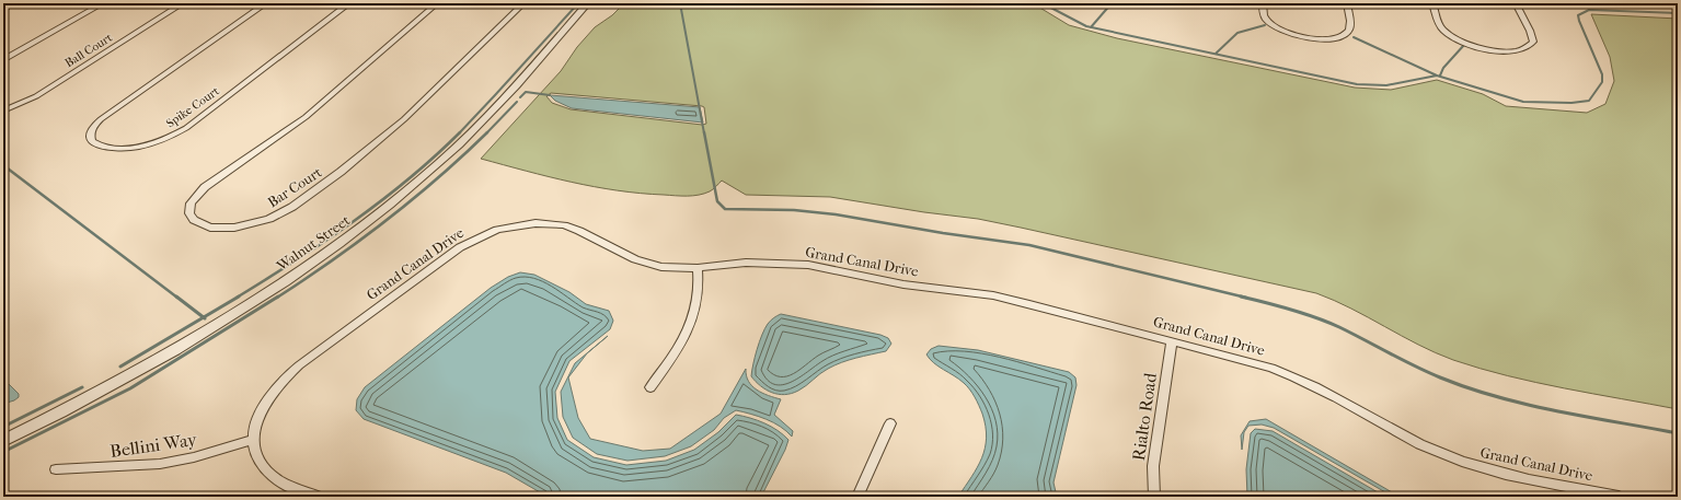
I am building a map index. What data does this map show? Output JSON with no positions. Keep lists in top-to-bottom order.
{
  "streets": {
    "street": [
      "Ball Court",
      "Spike Court",
      "Bar Court",
      "Walnut Street",
      "Grand Canal Drive",
      "Rialto Road",
      "Bellini Way"
    ]
  },
  "crossings": [
    ["Grand Canal Drive", "Rialto Road"],
    ["Grand Canal Drive", "Bellini Way"]
  ]
}
